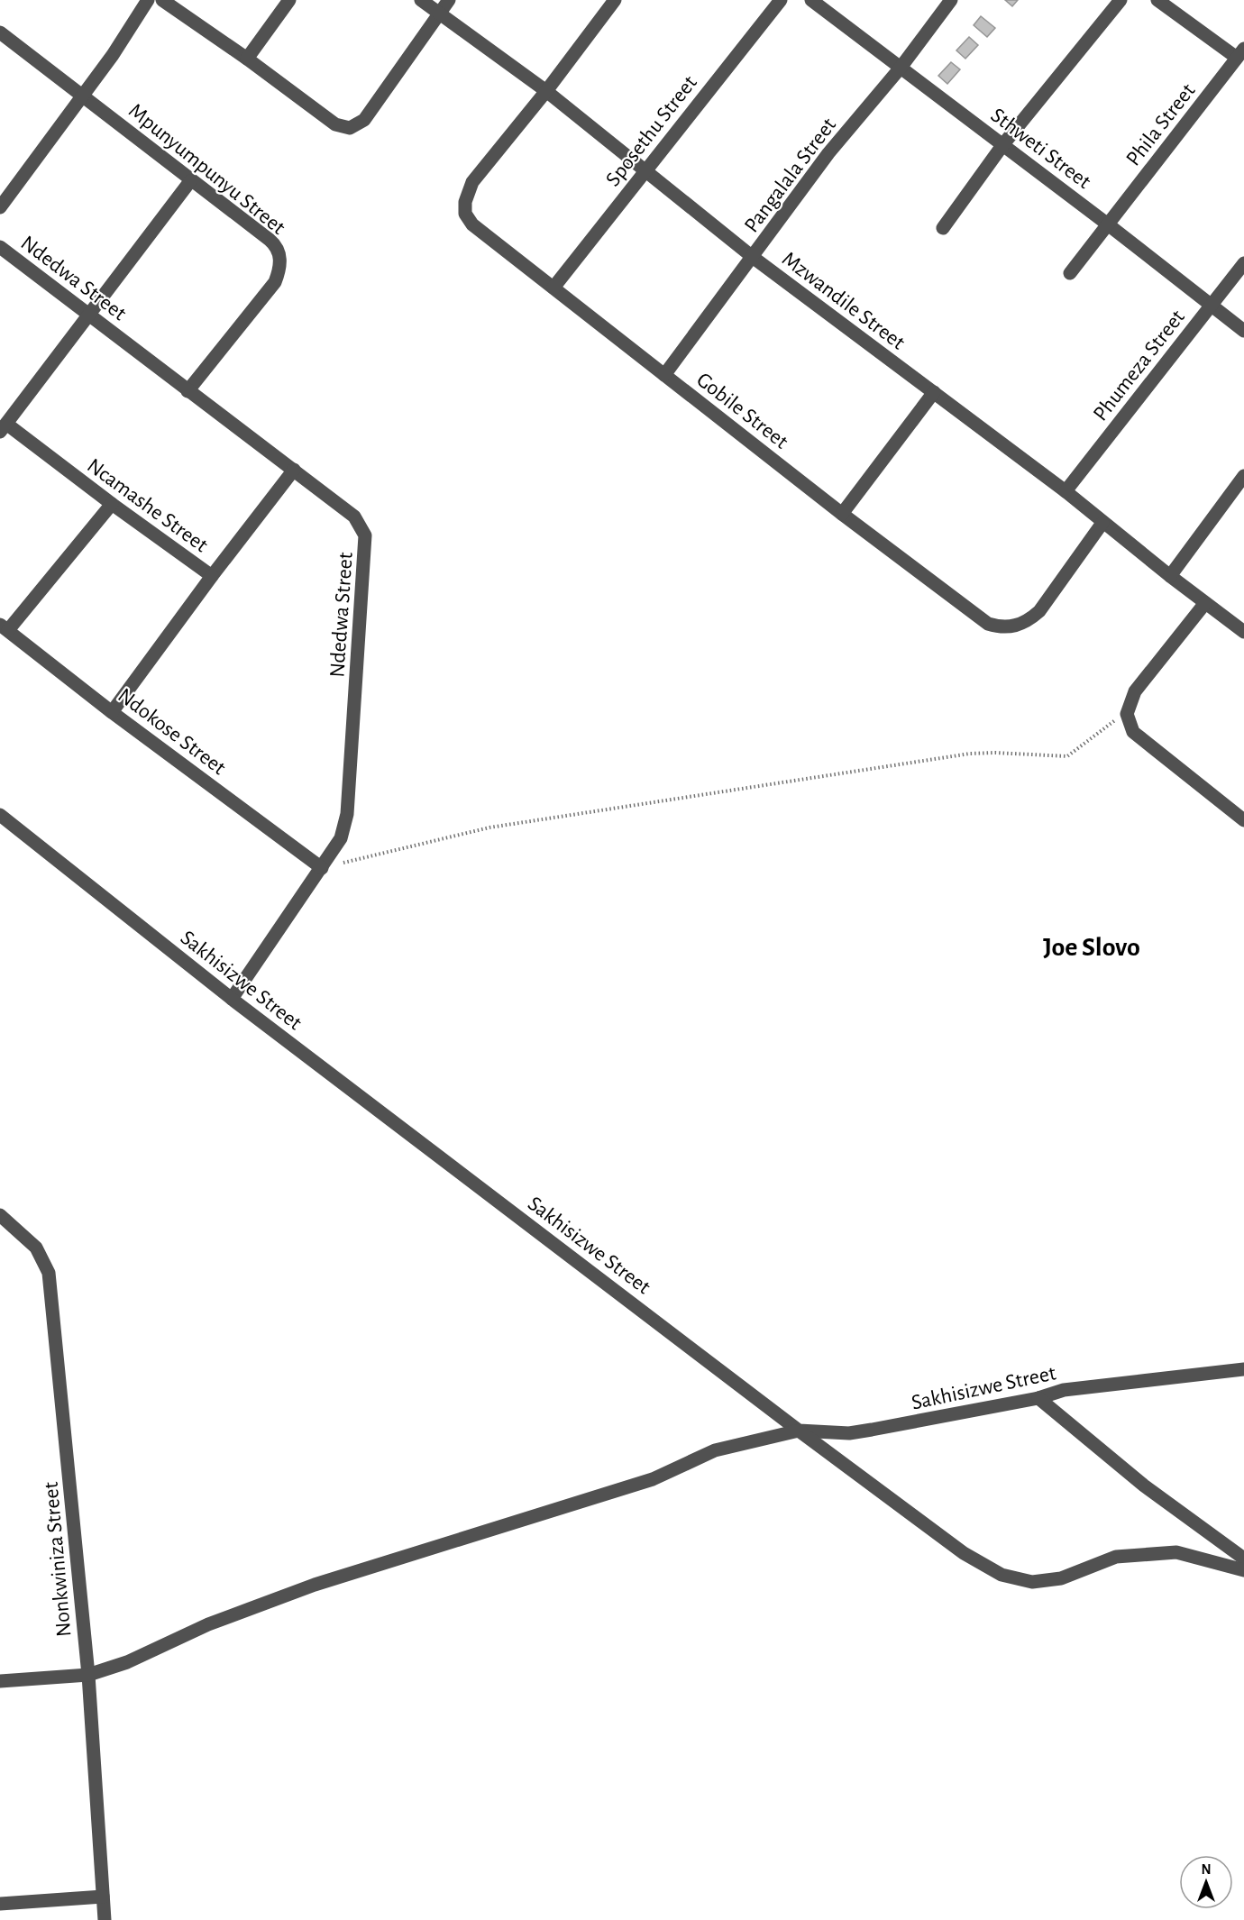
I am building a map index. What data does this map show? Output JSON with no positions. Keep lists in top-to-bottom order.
{
  "streets": {
    "street": [
      "Phila Street",
      "Sposethu Street",
      "Sthweti Street",
      "Mpunyumpunyu Street",
      "Pangalala Street",
      "Ndedwa Street",
      "Mzwandile Street",
      "Phumeza Street",
      "Gobile Street",
      "Ncamashe Street",
      "Ndokose Street",
      "Sakhisizwe Street",
      "Nonkwiniza Street"
    ]
  },
  "crossings": [
    ["Phila Street", "Sthweti Street"],
    ["Sposethu Street", "Mzwandile Street"],
    ["Sposethu Street", "Gobile Street"],
    ["Sthweti Street", "Pangalala Street"],
    ["Sthweti Street", "Phumeza Street"],
    ["Mpunyumpunyu Street", "Ndedwa Street"],
    ["Pangalala Street", "Mzwandile Street"],
    ["Pangalala Street", "Gobile Street"],
    ["Ndedwa Street", "Ncamashe Street"],
    ["Ndedwa Street", "Ndokose Street"],
    ["Ndedwa Street", "Sakhisizwe Street"],
    ["Mzwandile Street", "Phumeza Street"],
    ["Mzwandile Street", "Gobile Street"]
  ],
  "districts": ["Joe Slovo"],
  "north": "top"
}
